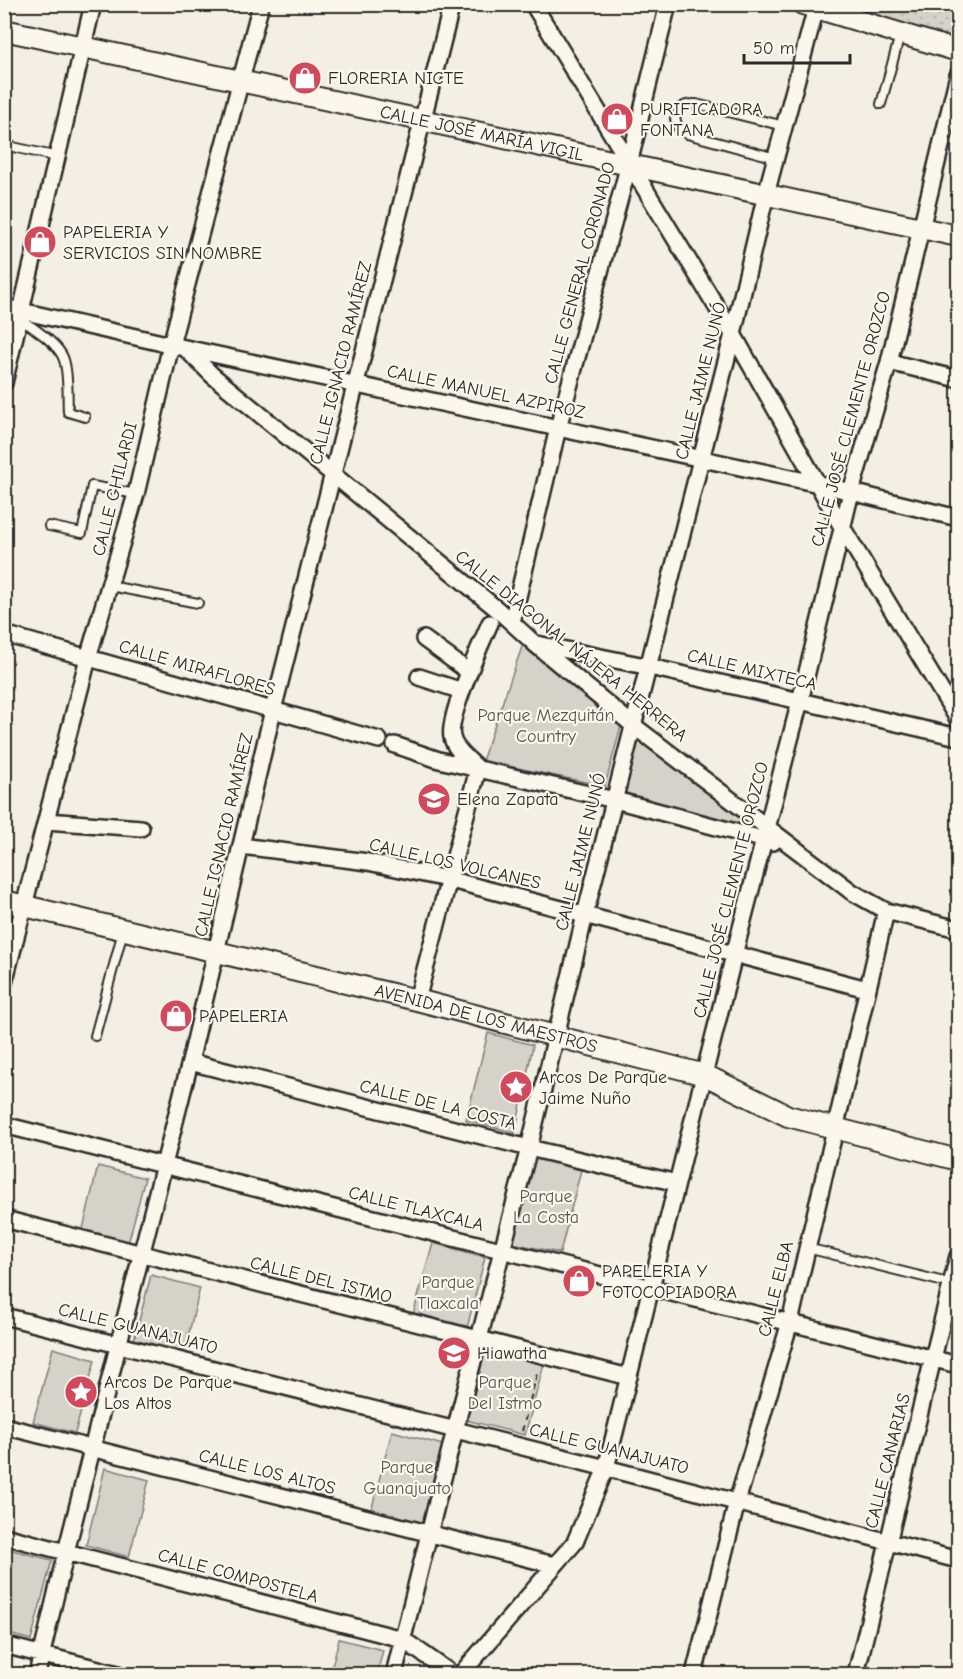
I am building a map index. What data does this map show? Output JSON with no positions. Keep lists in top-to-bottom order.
{
  "streets": {
    "street": [
      "CALLE JOSÉ MARÍA VIGIL",
      "CALLE GENERAL CORONADO",
      "CALLE IGNACIO RAMÍREZ",
      "CALLE JAIME NUNÓ",
      "CALLE MANUEL AZPIROZ",
      "CALLE JOSÉ CLEMENTE OROZCO",
      "CALLE GHILARDI",
      "CALLE DIAGONAL NÁJERA HERRERA",
      "CALLE MIRAFLORES",
      "CALLE MIXTECA",
      "CALLE LOS VOLCANES",
      "AVENIDA DE LOS MAESTROS",
      "CALLE DE LA COSTA",
      "CALLE TLAXCALA",
      "CALLE DEL ISTMO",
      "CALLE ELBA",
      "CALLE GUANAJUATO",
      "CALLE CANARIAS",
      "CALLE LOS ALTOS",
      "CALLE COMPOSTELA"
    ]
  },
  "crossings": [
    ["CALLE JOSÉ MARÍA VIGIL", "CALLE GENERAL CORONADO"],
    ["CALLE JOSÉ MARÍA VIGIL", "CALLE IGNACIO RAMÍREZ"],
    ["CALLE JOSÉ MARÍA VIGIL", "CALLE JAIME NUNÓ"],
    ["CALLE JOSÉ MARÍA VIGIL", "CALLE JOSÉ CLEMENTE OROZCO"],
    ["CALLE JOSÉ MARÍA VIGIL", "CALLE GHILARDI"],
    ["CALLE GENERAL CORONADO", "CALLE MANUEL AZPIROZ"],
    ["CALLE GENERAL CORONADO", "CALLE DIAGONAL NÁJERA HERRERA"],
    ["CALLE IGNACIO RAMÍREZ", "CALLE MANUEL AZPIROZ"],
    ["CALLE IGNACIO RAMÍREZ", "CALLE DIAGONAL NÁJERA HERRERA"],
    ["CALLE IGNACIO RAMÍREZ", "CALLE MIRAFLORES"],
    ["CALLE IGNACIO RAMÍREZ", "CALLE LOS VOLCANES"],
    ["CALLE IGNACIO RAMÍREZ", "AVENIDA DE LOS MAESTROS"],
    ["CALLE IGNACIO RAMÍREZ", "CALLE DE LA COSTA"],
    ["CALLE IGNACIO RAMÍREZ", "CALLE TLAXCALA"],
    ["CALLE IGNACIO RAMÍREZ", "CALLE DEL ISTMO"],
    ["CALLE IGNACIO RAMÍREZ", "CALLE GUANAJUATO"],
    ["CALLE IGNACIO RAMÍREZ", "CALLE LOS ALTOS"],
    ["CALLE IGNACIO RAMÍREZ", "CALLE COMPOSTELA"],
    ["CALLE JAIME NUNÓ", "CALLE MANUEL AZPIROZ"],
    ["CALLE JAIME NUNÓ", "CALLE DIAGONAL NÁJERA HERRERA"],
    ["CALLE JAIME NUNÓ", "CALLE MIXTECA"],
    ["CALLE JAIME NUNÓ", "CALLE LOS VOLCANES"],
    ["CALLE JAIME NUNÓ", "AVENIDA DE LOS MAESTROS"],
    ["CALLE JAIME NUNÓ", "CALLE DE LA COSTA"],
    ["CALLE JAIME NUNÓ", "CALLE TLAXCALA"],
    ["CALLE JAIME NUNÓ", "CALLE DEL ISTMO"],
    ["CALLE JAIME NUNÓ", "CALLE GUANAJUATO"],
    ["CALLE JAIME NUNÓ", "CALLE LOS ALTOS"],
    ["CALLE JAIME NUNÓ", "CALLE COMPOSTELA"],
    ["CALLE MANUEL AZPIROZ", "CALLE JOSÉ CLEMENTE OROZCO"],
    ["CALLE MANUEL AZPIROZ", "CALLE GHILARDI"],
    ["CALLE MANUEL AZPIROZ", "CALLE DIAGONAL NÁJERA HERRERA"],
    ["CALLE JOSÉ CLEMENTE OROZCO", "CALLE DIAGONAL NÁJERA HERRERA"],
    ["CALLE JOSÉ CLEMENTE OROZCO", "CALLE MIXTECA"],
    ["CALLE JOSÉ CLEMENTE OROZCO", "CALLE LOS VOLCANES"],
    ["CALLE JOSÉ CLEMENTE OROZCO", "AVENIDA DE LOS MAESTROS"],
    ["CALLE JOSÉ CLEMENTE OROZCO", "CALLE DE LA COSTA"],
    ["CALLE JOSÉ CLEMENTE OROZCO", "CALLE TLAXCALA"],
    ["CALLE JOSÉ CLEMENTE OROZCO", "CALLE DEL ISTMO"],
    ["CALLE JOSÉ CLEMENTE OROZCO", "CALLE GUANAJUATO"],
    ["CALLE JOSÉ CLEMENTE OROZCO", "CALLE LOS ALTOS"],
    ["CALLE GHILARDI", "CALLE DIAGONAL NÁJERA HERRERA"],
    ["CALLE GHILARDI", "CALLE MIRAFLORES"],
    ["CALLE GHILARDI", "AVENIDA DE LOS MAESTROS"],
    ["CALLE DIAGONAL NÁJERA HERRERA", "CALLE MIXTECA"],
    ["CALLE DIAGONAL NÁJERA HERRERA", "CALLE ELBA"],
    ["CALLE LOS VOLCANES", "CALLE ELBA"],
    ["AVENIDA DE LOS MAESTROS", "CALLE ELBA"],
    ["CALLE TLAXCALA", "CALLE ELBA"],
    ["CALLE TLAXCALA", "CALLE CANARIAS"],
    ["CALLE ELBA", "CALLE GUANAJUATO"],
    ["CALLE GUANAJUATO", "CALLE CANARIAS"]
  ],
  "parks": [
    "Parque Mezquitán Country",
    "Parque La Costa",
    "Parque Tlaxcala",
    "Parque Del Istmo",
    "Parque Guanajuato"
  ],
  "places": {
    "shop": [
      "FLORERIA NICTE",
      "PURIFICADORA FONTANA",
      "PAPELERIA Y SERVICIOS SIN NOMBRE",
      "PAPELERIA",
      "PAPELERIA Y FOTOCOPIADORA"
    ],
    "school or university": ["Elena Zapata", "Hiawatha"],
    "place": ["Arcos De Parque Jaime Nuño", "Arcos De Parque Los Altos"]
  },
  "scale_bar": "50 m"
}
